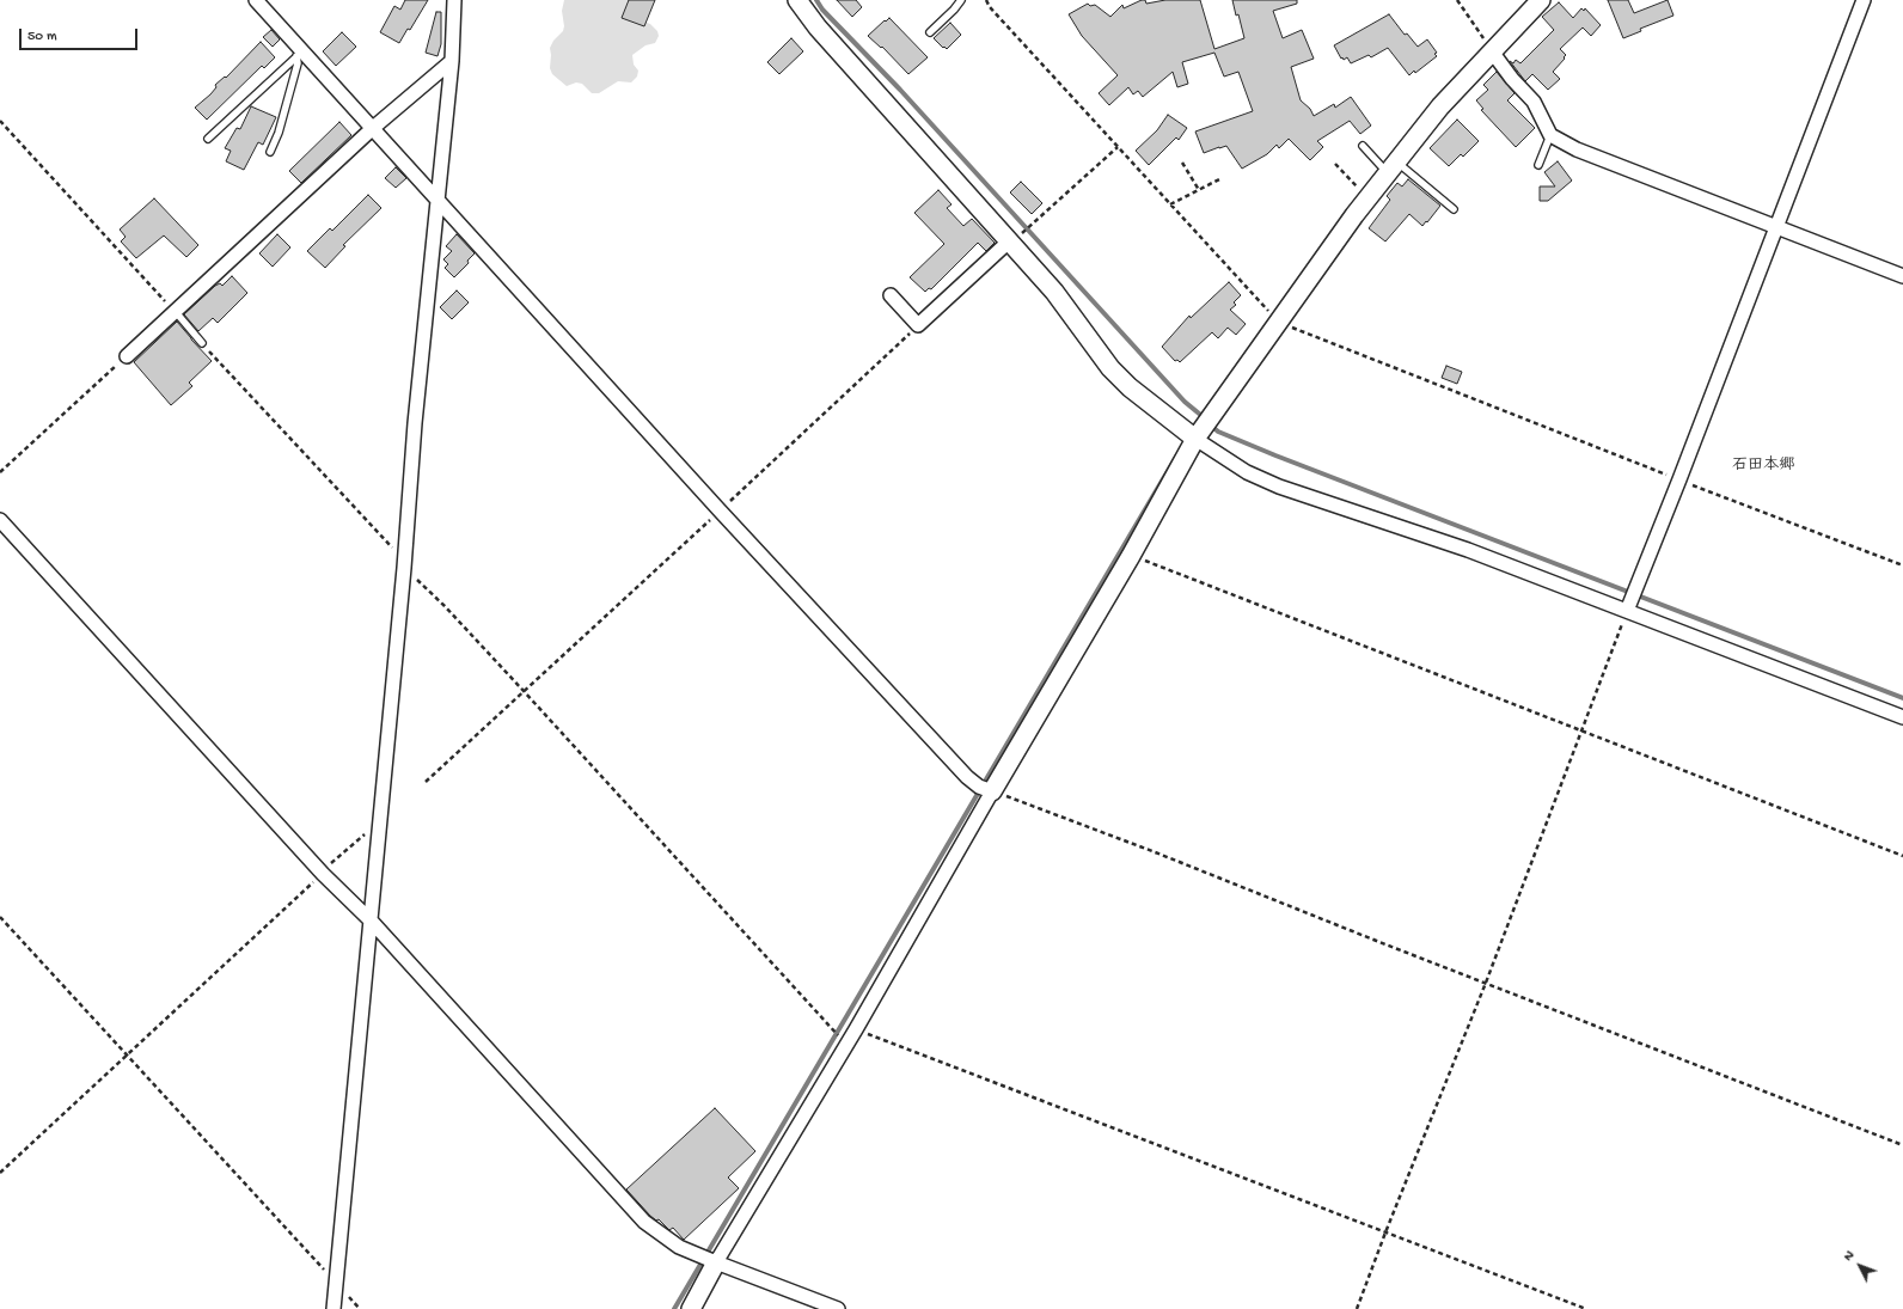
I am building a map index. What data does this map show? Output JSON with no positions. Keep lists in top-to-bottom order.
{
  "districts": ["石田本郷"],
  "scale_bar": "50 m",
  "north": "top left"
}
